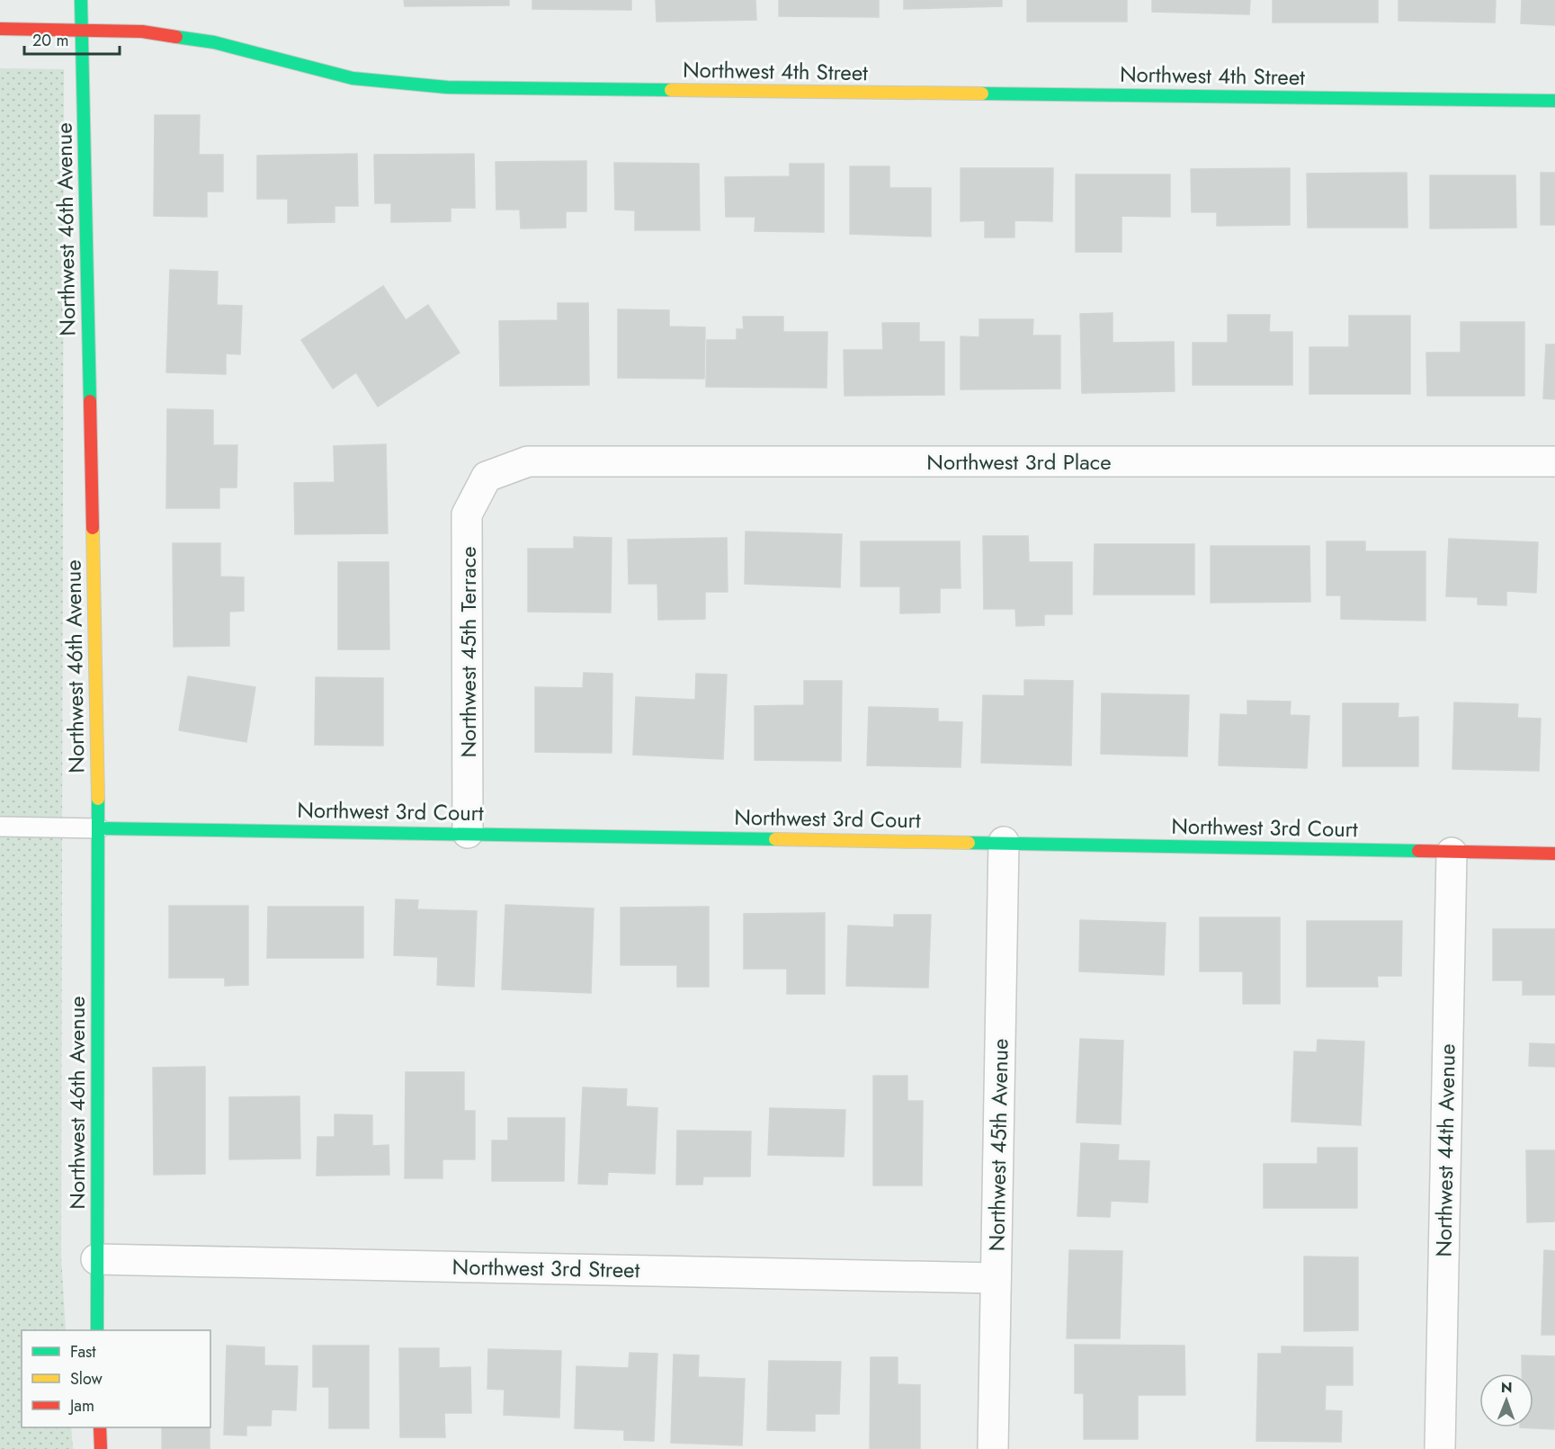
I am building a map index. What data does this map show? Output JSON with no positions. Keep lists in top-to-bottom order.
{
  "streets": {
    "street": [
      "Northwest 4th Street",
      "Northwest 46th Avenue",
      "Northwest 3rd Place",
      "Northwest 45th Terrace",
      "Northwest 3rd Court",
      "Northwest 45th Avenue",
      "Northwest 44th Avenue",
      "Northwest 3rd Street"
    ]
  },
  "crossings": [
    ["Northwest 4th Street", "Northwest 46th Avenue"],
    ["Northwest 46th Avenue", "Northwest 3rd Court"],
    ["Northwest 46th Avenue", "Northwest 3rd Street"],
    ["Northwest 3rd Place", "Northwest 45th Terrace"],
    ["Northwest 45th Terrace", "Northwest 3rd Court"],
    ["Northwest 3rd Court", "Northwest 45th Avenue"],
    ["Northwest 3rd Court", "Northwest 44th Avenue"],
    ["Northwest 45th Avenue", "Northwest 3rd Street"]
  ],
  "legend": ["Fast", "Slow", "Jam"],
  "scale_bar": "20 m",
  "north": "top"
}
